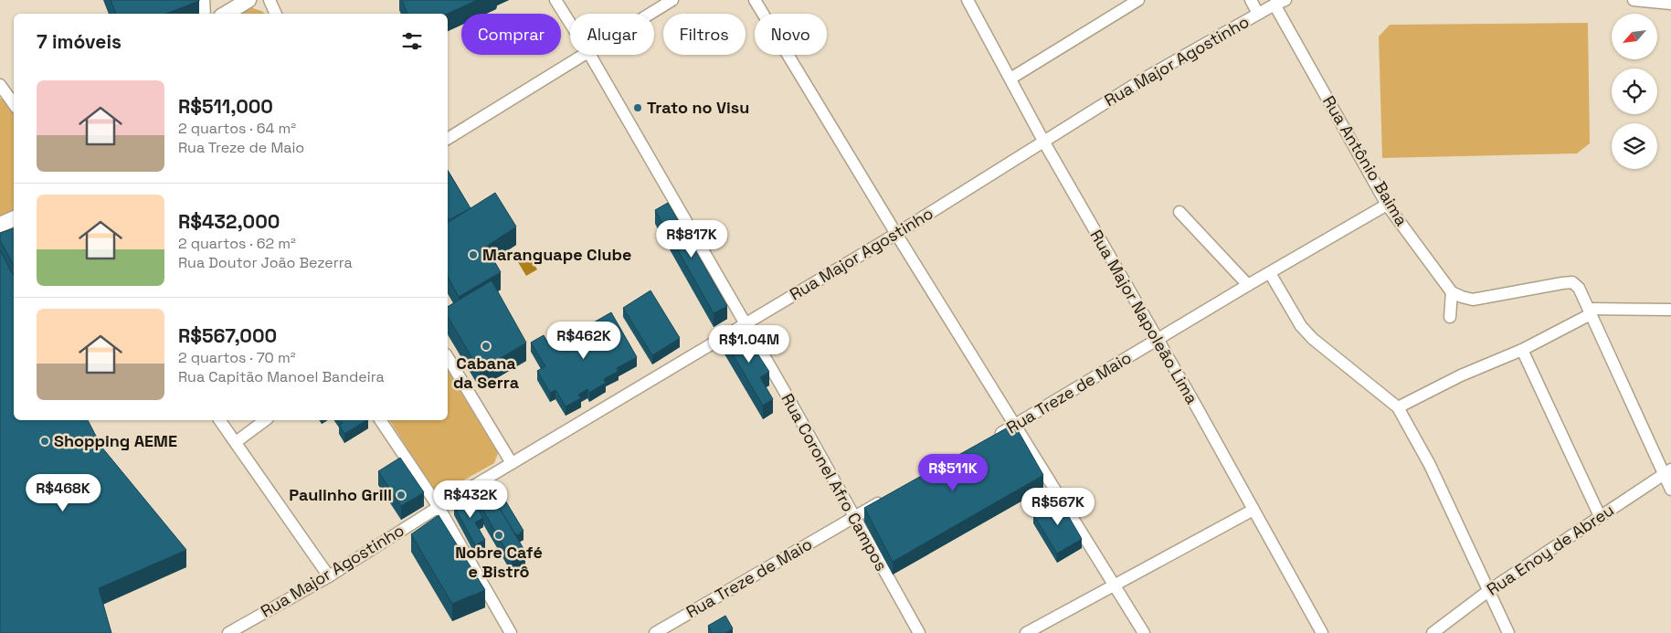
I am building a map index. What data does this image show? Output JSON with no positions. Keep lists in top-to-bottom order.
{
  "streets": {
    "street": [
      "Rua Major Agostinho",
      "Rua Antônio Baima",
      "Rua Major Napoleão Lima",
      "Rua Treze de Maio",
      "Rua Coronel Afro Campos",
      "Rua Enoy de Abreu"
    ]
  },
  "crossings": [
    ["Rua Major Agostinho", "Rua Antônio Baima"],
    ["Rua Major Agostinho", "Rua Major Napoleão Lima"],
    ["Rua Major Agostinho", "Rua Coronel Afro Campos"],
    ["Rua Antônio Baima", "Rua Treze de Maio"],
    ["Rua Major Napoleão Lima", "Rua Treze de Maio"],
    ["Rua Treze de Maio", "Rua Coronel Afro Campos"]
  ],
  "places": [
    "Trato no Visu",
    "Maranguape Clube",
    "Cabana da Serra",
    "Shopping AEME",
    "Paulinho Grill",
    "Nobre Café e Bistrô"
  ],
  "north": "bottom left",
  "page": {
    "chip": [
      "Comprar",
      "Alugar",
      "Filtros",
      "Novo"
    ],
    "heading": "7 imóveis",
    "list": [
      {
        "name": "R$511,000",
        "note": "2 quartos · 64 m² · Rua Treze de Maio"
      },
      {
        "name": "R$432,000",
        "note": "2 quartos · 62 m² · Rua Doutor João Bezerra"
      },
      {
        "name": "R$567,000",
        "note": "2 quartos · 70 m² · Rua Capitão Manoel Bandeira"
      }
    ],
    "price": [
      "R$817K",
      "R$462K",
      "R$1.04M",
      "R$511K",
      "R$468K",
      "R$432K",
      "R$567K"
    ]
  }
}
